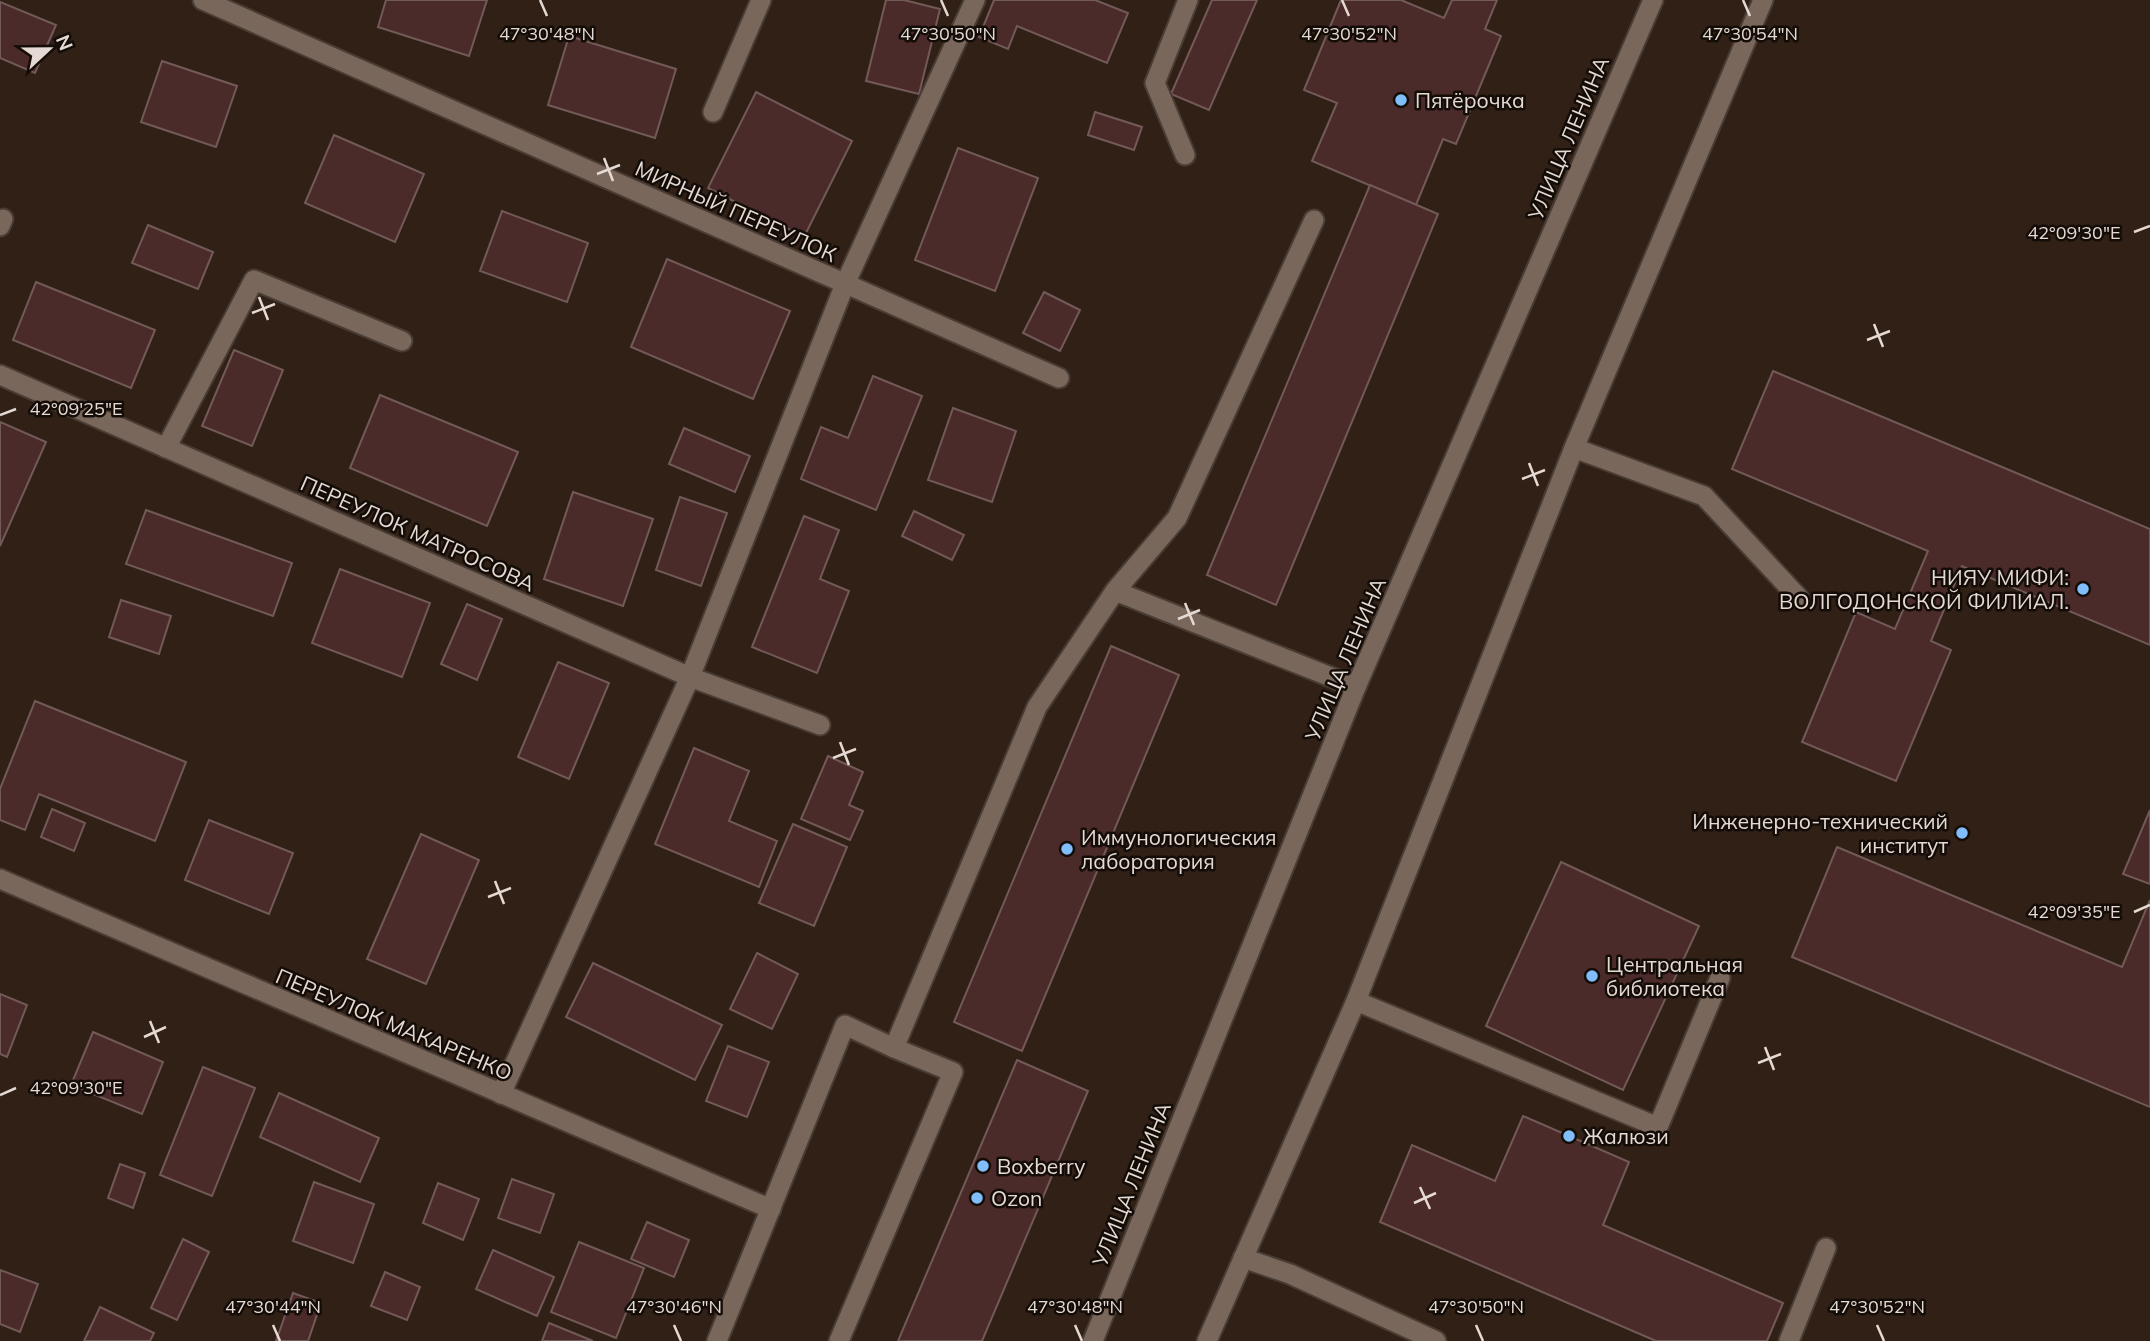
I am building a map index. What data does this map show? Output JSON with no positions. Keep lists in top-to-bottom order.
{
  "streets": {
    "street": [
      "УЛИЦА ЛЕНИНА",
      "МИРНЫЙ ПЕРЕУЛОК",
      "ПЕРЕУЛОК МАТРОСОВА",
      "ПЕРЕУЛОК МАКАРЕНКО"
    ]
  },
  "places": [
    "Пятёрочка",
    "НИЯУ МИФИ: ВОЛГОДОНСКОЙ ФИЛИАЛ.",
    "Инженерно-технический институт",
    "Иммунологическия лаборатория",
    "Центральная библиотека",
    "Жалюзи",
    "Boxberry",
    "Ozon"
  ],
  "north": "right",
  "coordinates": [
    "47°30'48\"N",
    "47°30'50\"N",
    "47°30'52\"N",
    "47°30'54\"N",
    "42°09'30\"E",
    "42°09'25\"E",
    "42°09'35\"E",
    "47°30'44\"N",
    "47°30'46\"N"
  ]
}
